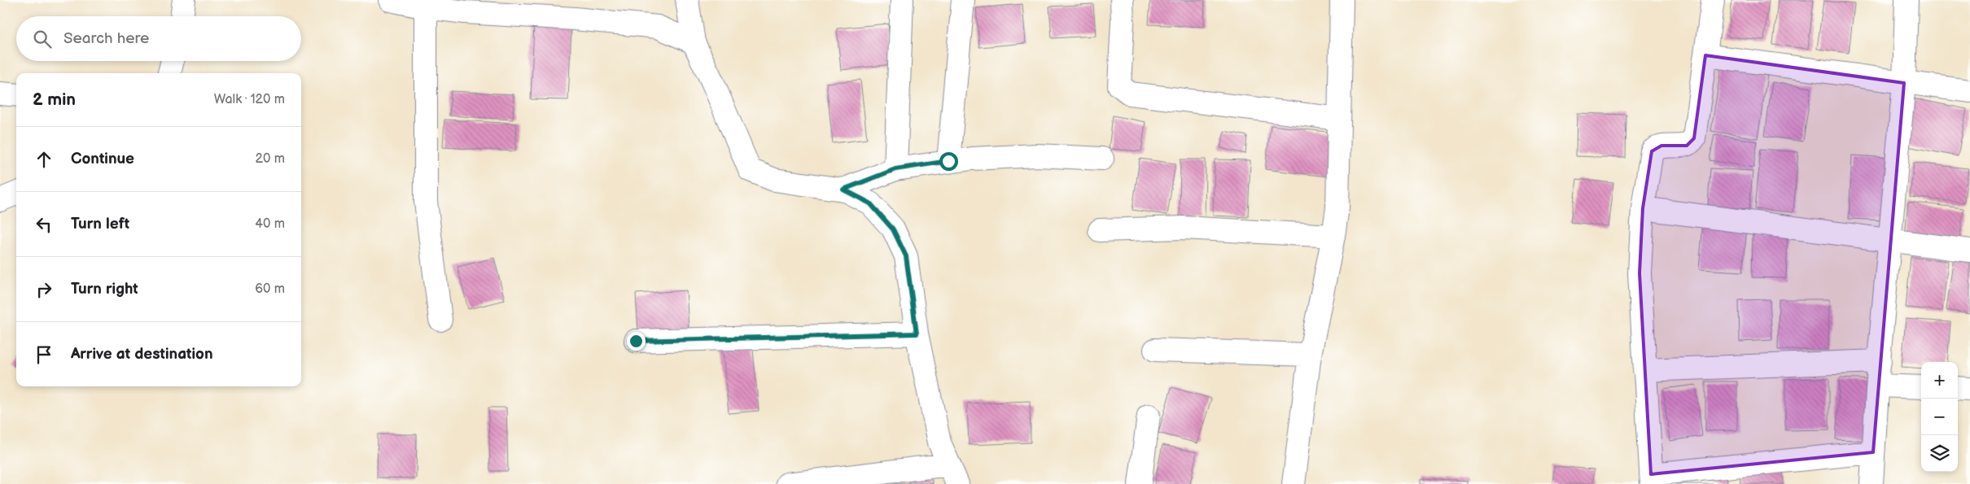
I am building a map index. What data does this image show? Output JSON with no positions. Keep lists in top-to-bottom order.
{
  "page": {
    "search": "Search here",
    "heading": ["2 min", "Walk · 120 m"],
    "list": [
      ["Continue", "20 m"],
      ["Turn left", "40 m"],
      ["Turn right", "60 m"],
      "Arrive at destination"
    ],
    "map_buttons": ["+", "−"]
  }
}
